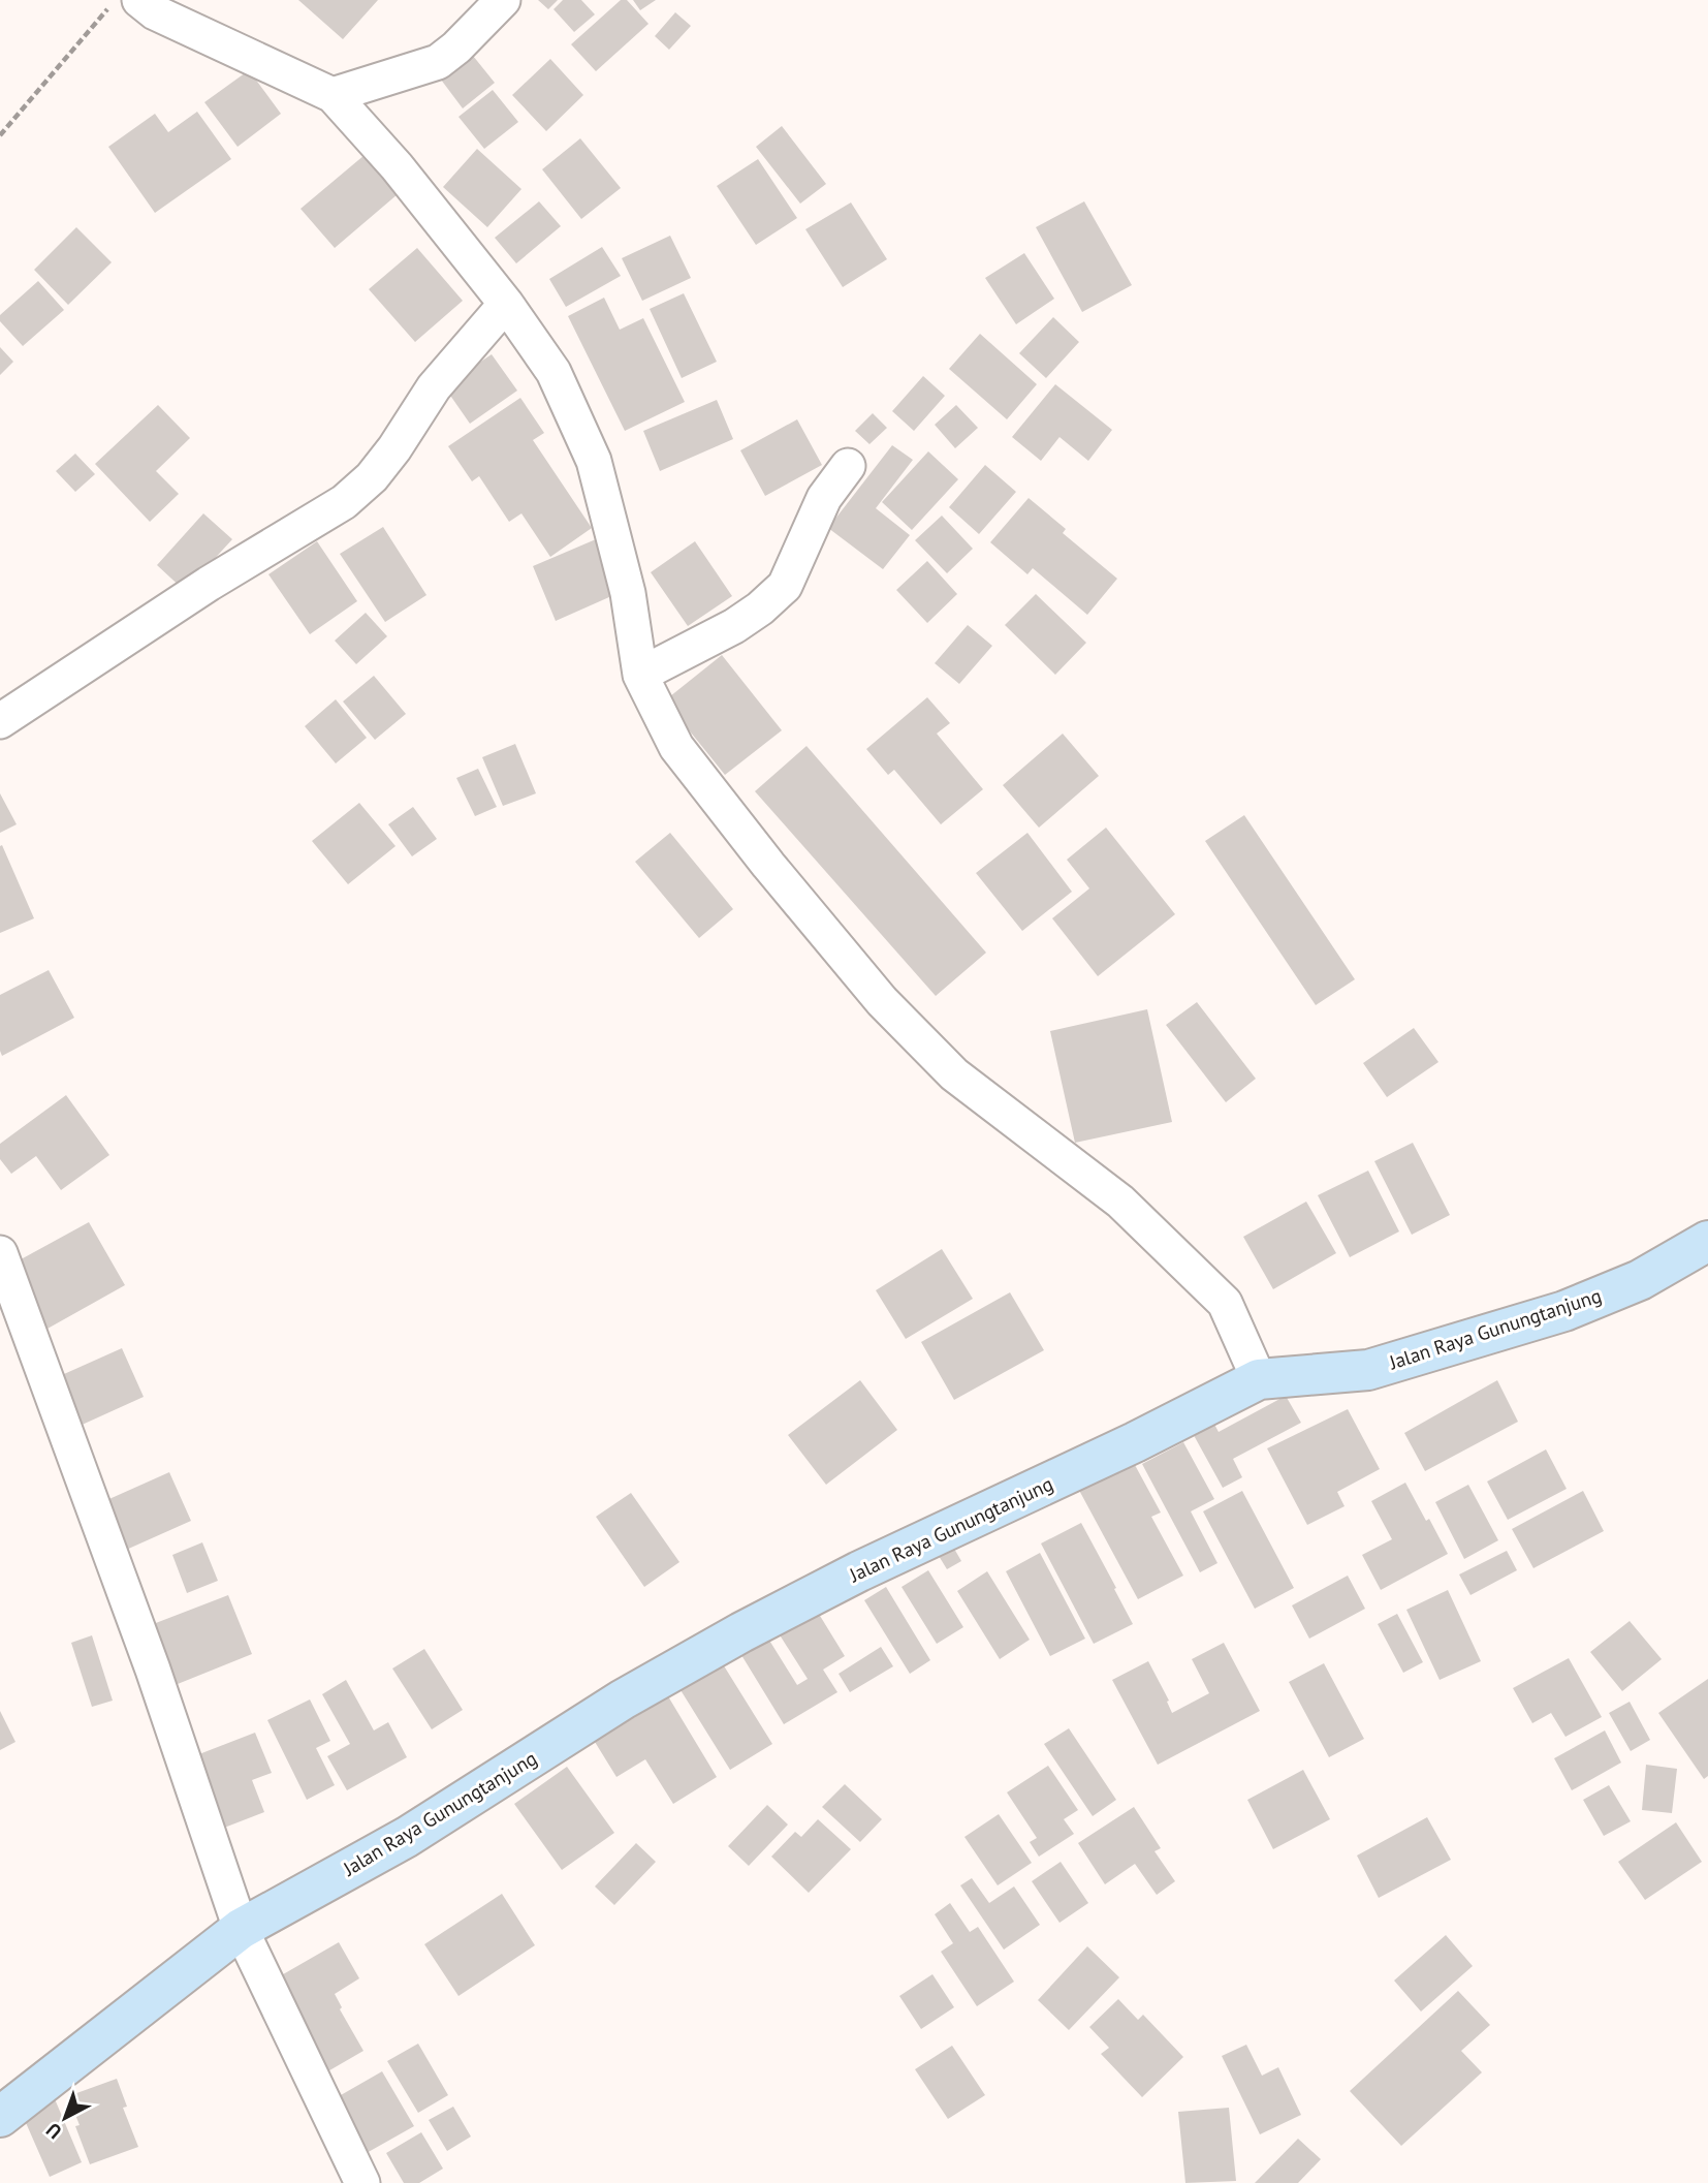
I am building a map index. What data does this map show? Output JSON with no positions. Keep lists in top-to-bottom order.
{
  "streets": {
    "main road": ["Jalan Raya Gunungtanjung"]
  },
  "north": "bottom left"
}
